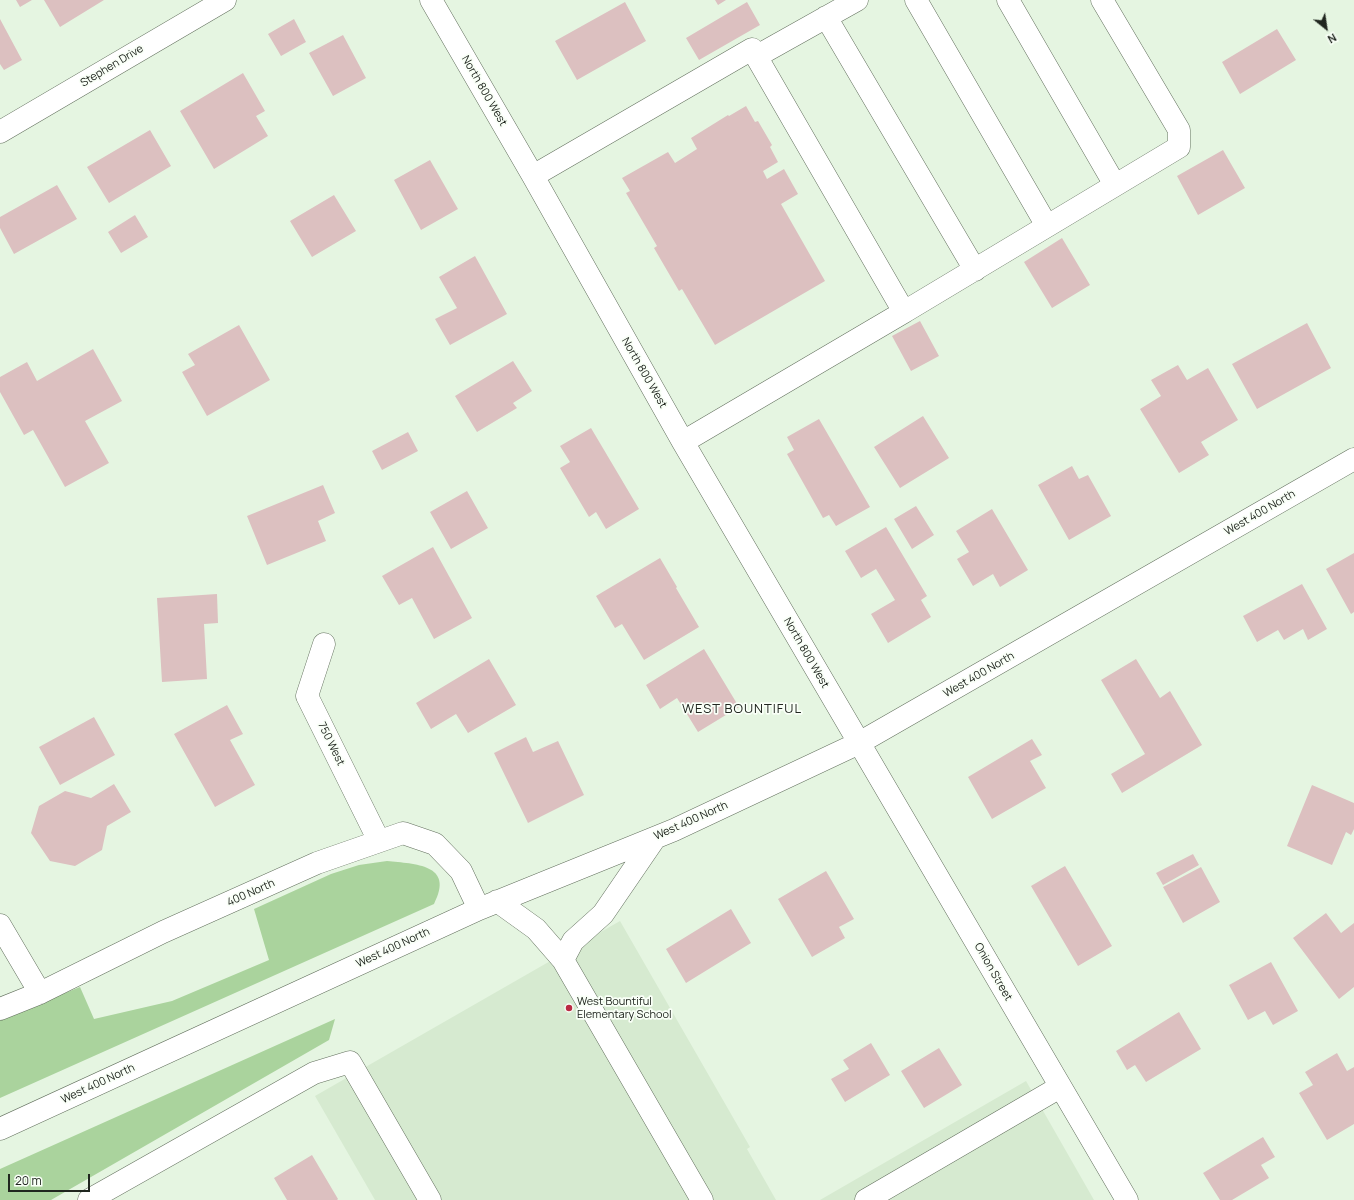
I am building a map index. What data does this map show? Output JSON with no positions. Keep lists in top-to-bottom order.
{
  "streets": {
    "street": [
      "Stephen Drive",
      "North 800 West",
      "West 400 North",
      "750 West",
      "400 North",
      "Onion Street"
    ]
  },
  "crossings": [
    ["North 800 West", "West 400 North"],
    ["North 800 West", "Onion Street"],
    ["West 400 North", "400 North"],
    ["West 400 North", "Onion Street"],
    ["750 West", "400 North"]
  ],
  "districts": ["WEST BOUNTIFUL"],
  "places": ["West Bountiful Elementary School"],
  "scale_bar": "20 m",
  "north": "bottom right"
}
